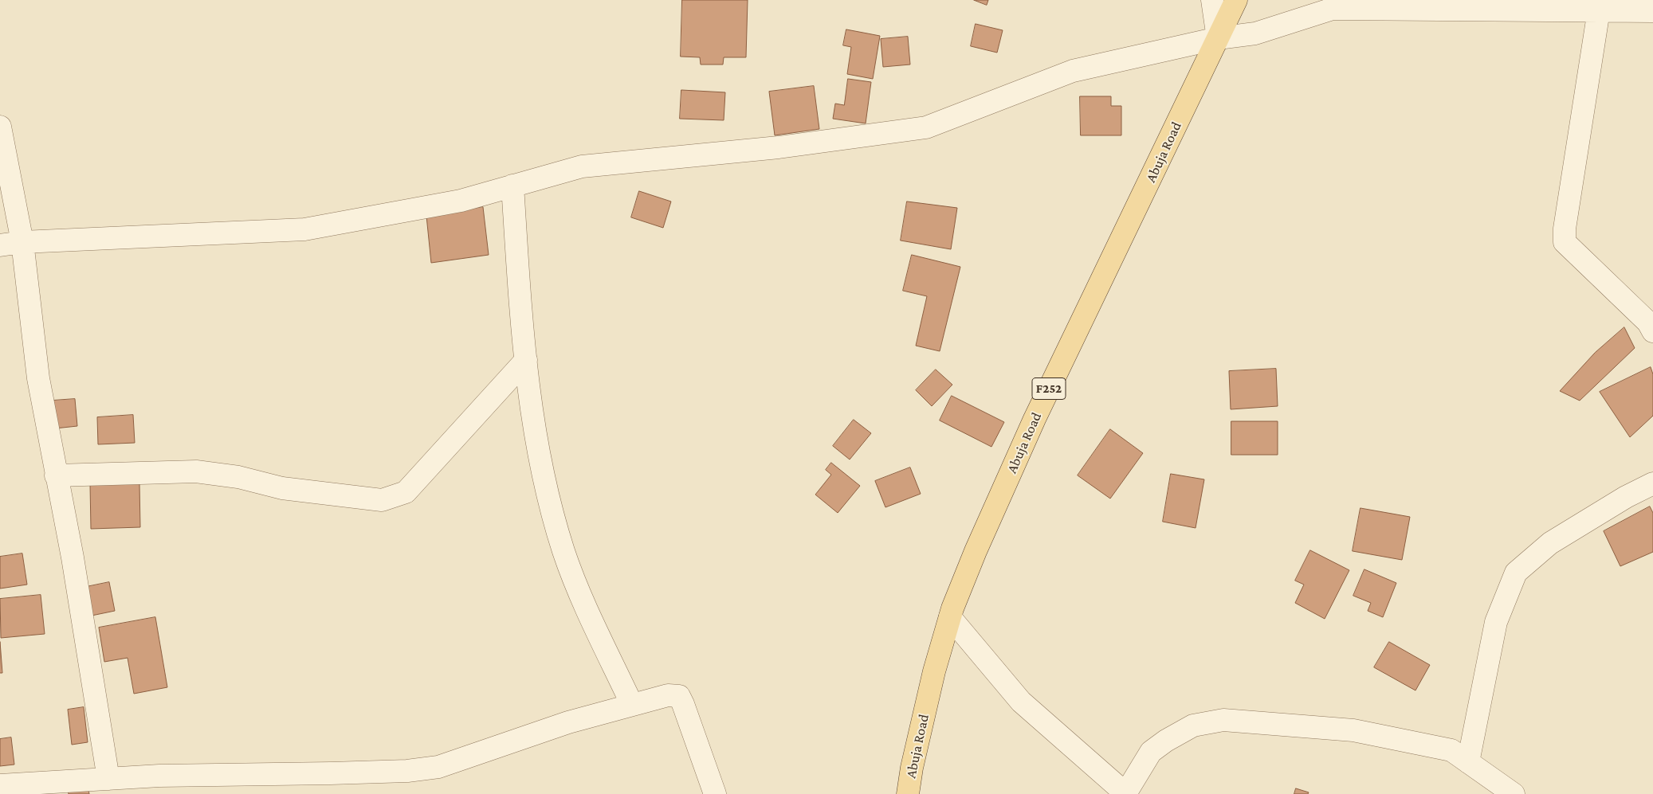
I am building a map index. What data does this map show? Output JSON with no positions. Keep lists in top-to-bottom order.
{
  "streets": {
    "main road": ["Abuja Road", "F252"]
  }
}
